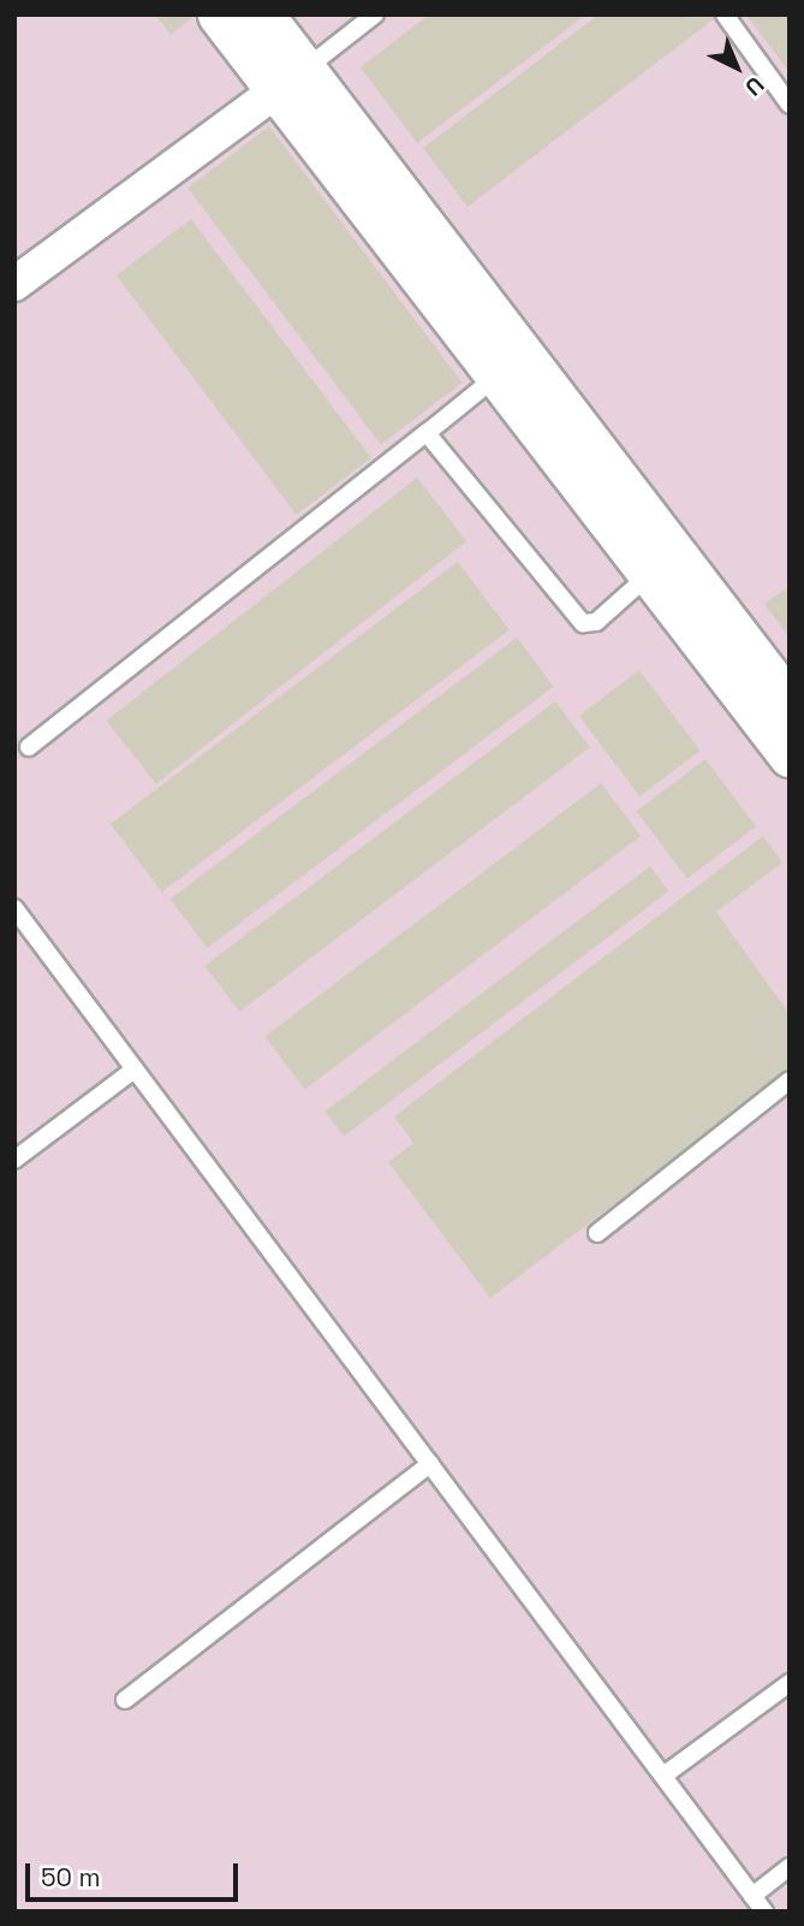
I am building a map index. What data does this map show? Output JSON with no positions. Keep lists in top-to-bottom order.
{
  "scale_bar": "50 m",
  "north": "bottom right"
}
